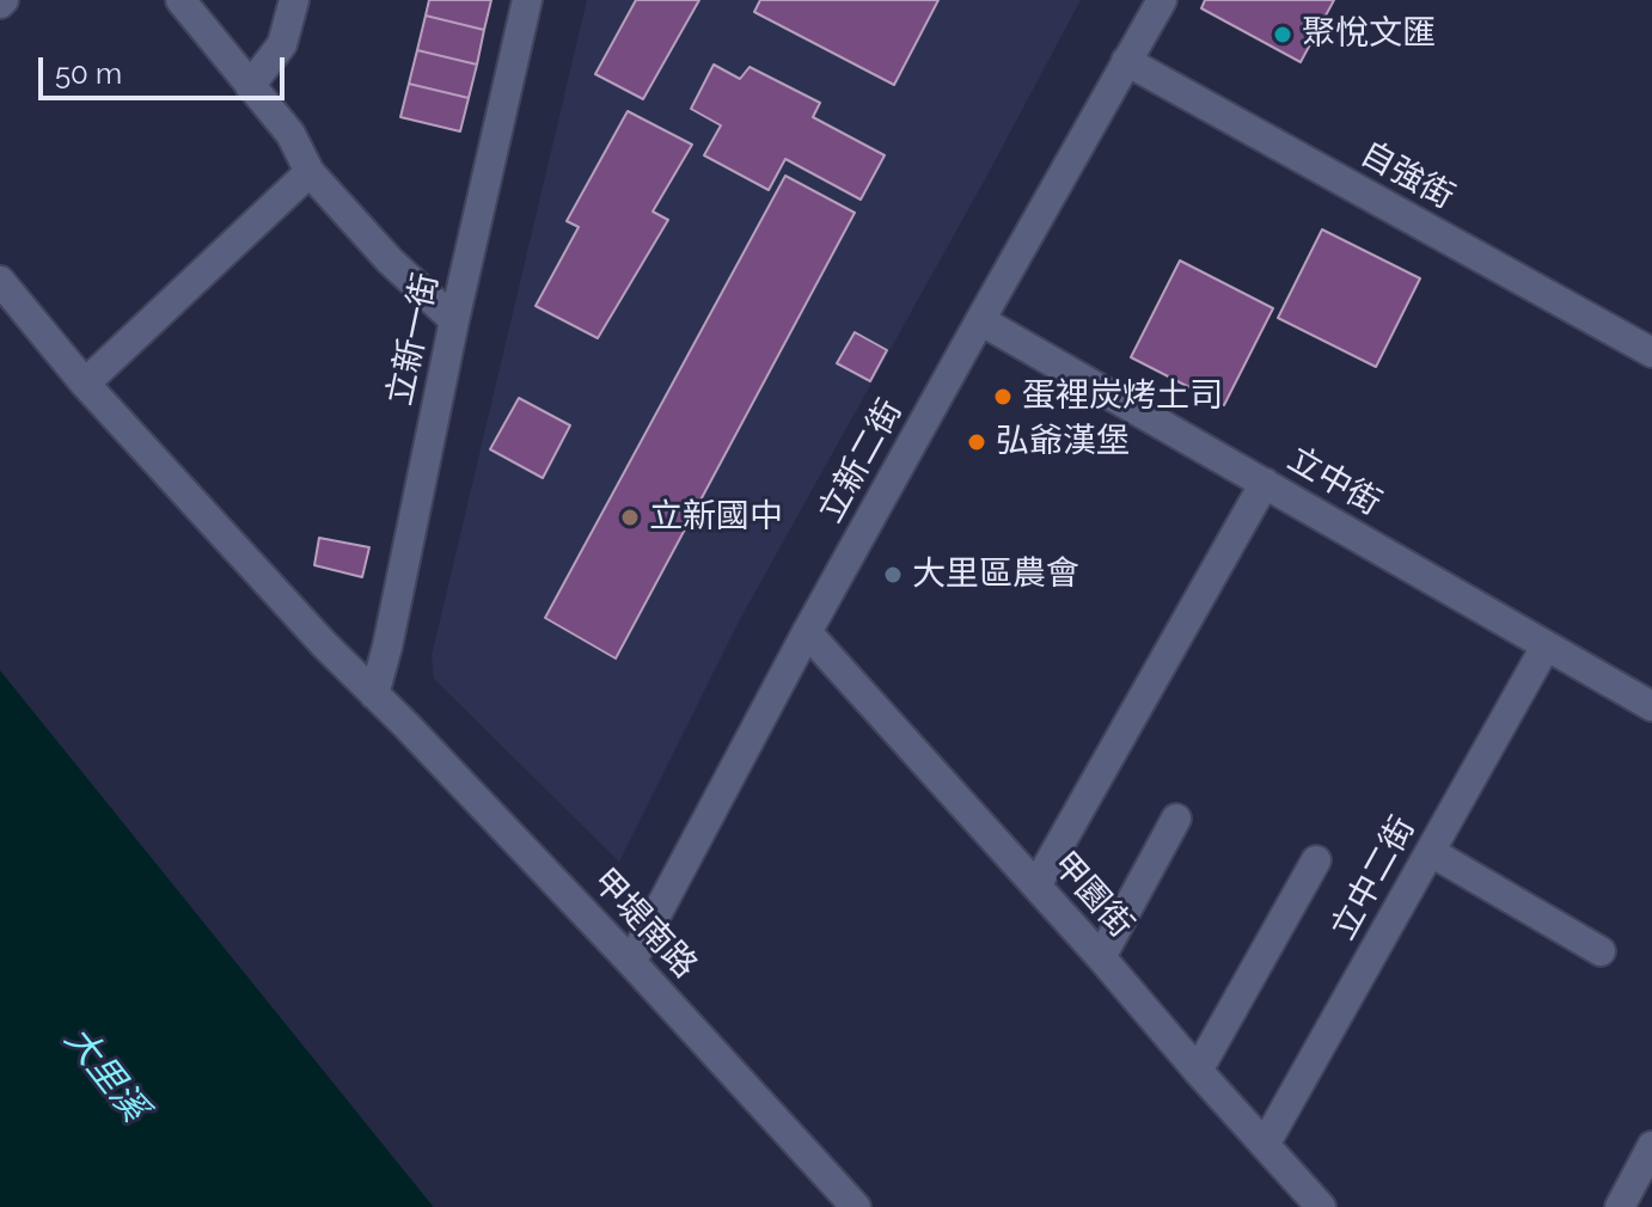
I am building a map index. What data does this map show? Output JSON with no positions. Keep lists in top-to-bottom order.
{
  "streets": {
    "street": [
      "自強街",
      "立新一街",
      "立新二街",
      "立中街",
      "立中二街",
      "甲園街",
      "甲堤南路"
    ]
  },
  "crossings": [
    ["自強街", "立新二街"],
    ["立新一街", "甲堤南路"],
    ["立新二街", "立中街"],
    ["立新二街", "甲園街"],
    ["立新二街", "甲堤南路"],
    ["立中街", "立中二街"],
    ["立中二街", "甲園街"]
  ],
  "water": ["大里溪"],
  "places": [
    "聚悅文匯",
    "蛋裡炭烤土司",
    "弘爺漢堡",
    "立新國中",
    "大里區農會"
  ],
  "scale_bar": "50 m"
}
